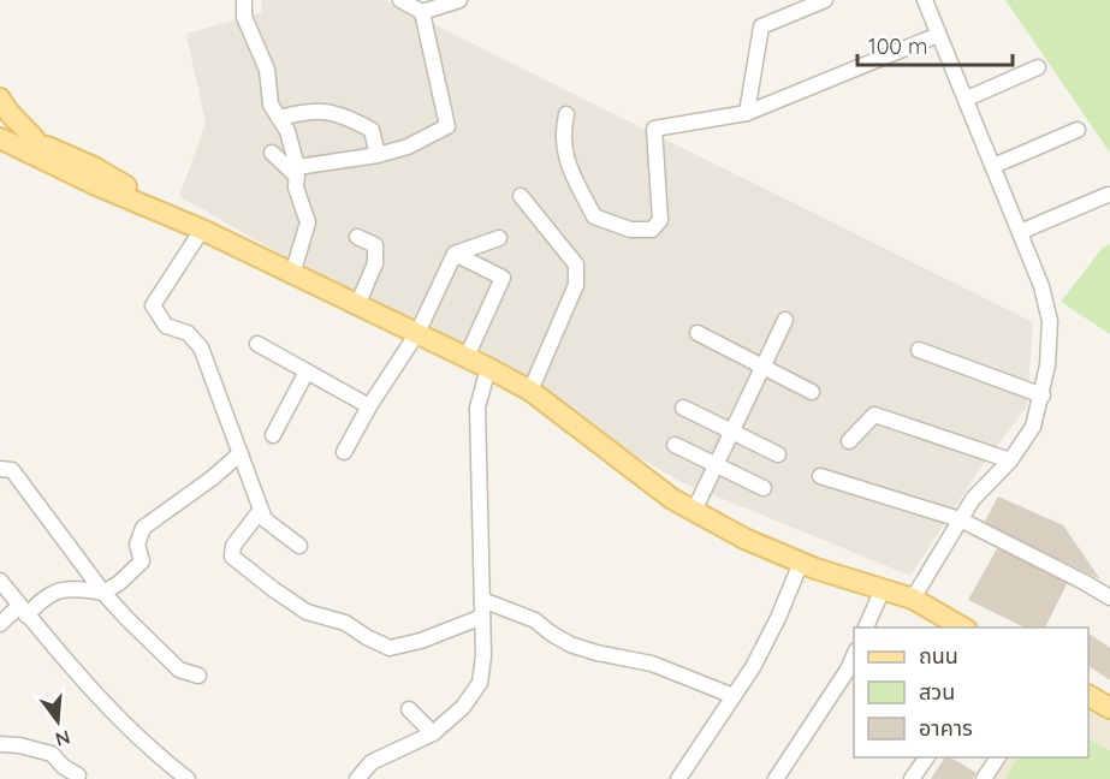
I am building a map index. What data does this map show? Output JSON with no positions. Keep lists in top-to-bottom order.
{
  "legend": ["ถนน", "สวน", "อาคาร"],
  "scale_bar": "100 m",
  "north": "bottom"
}
